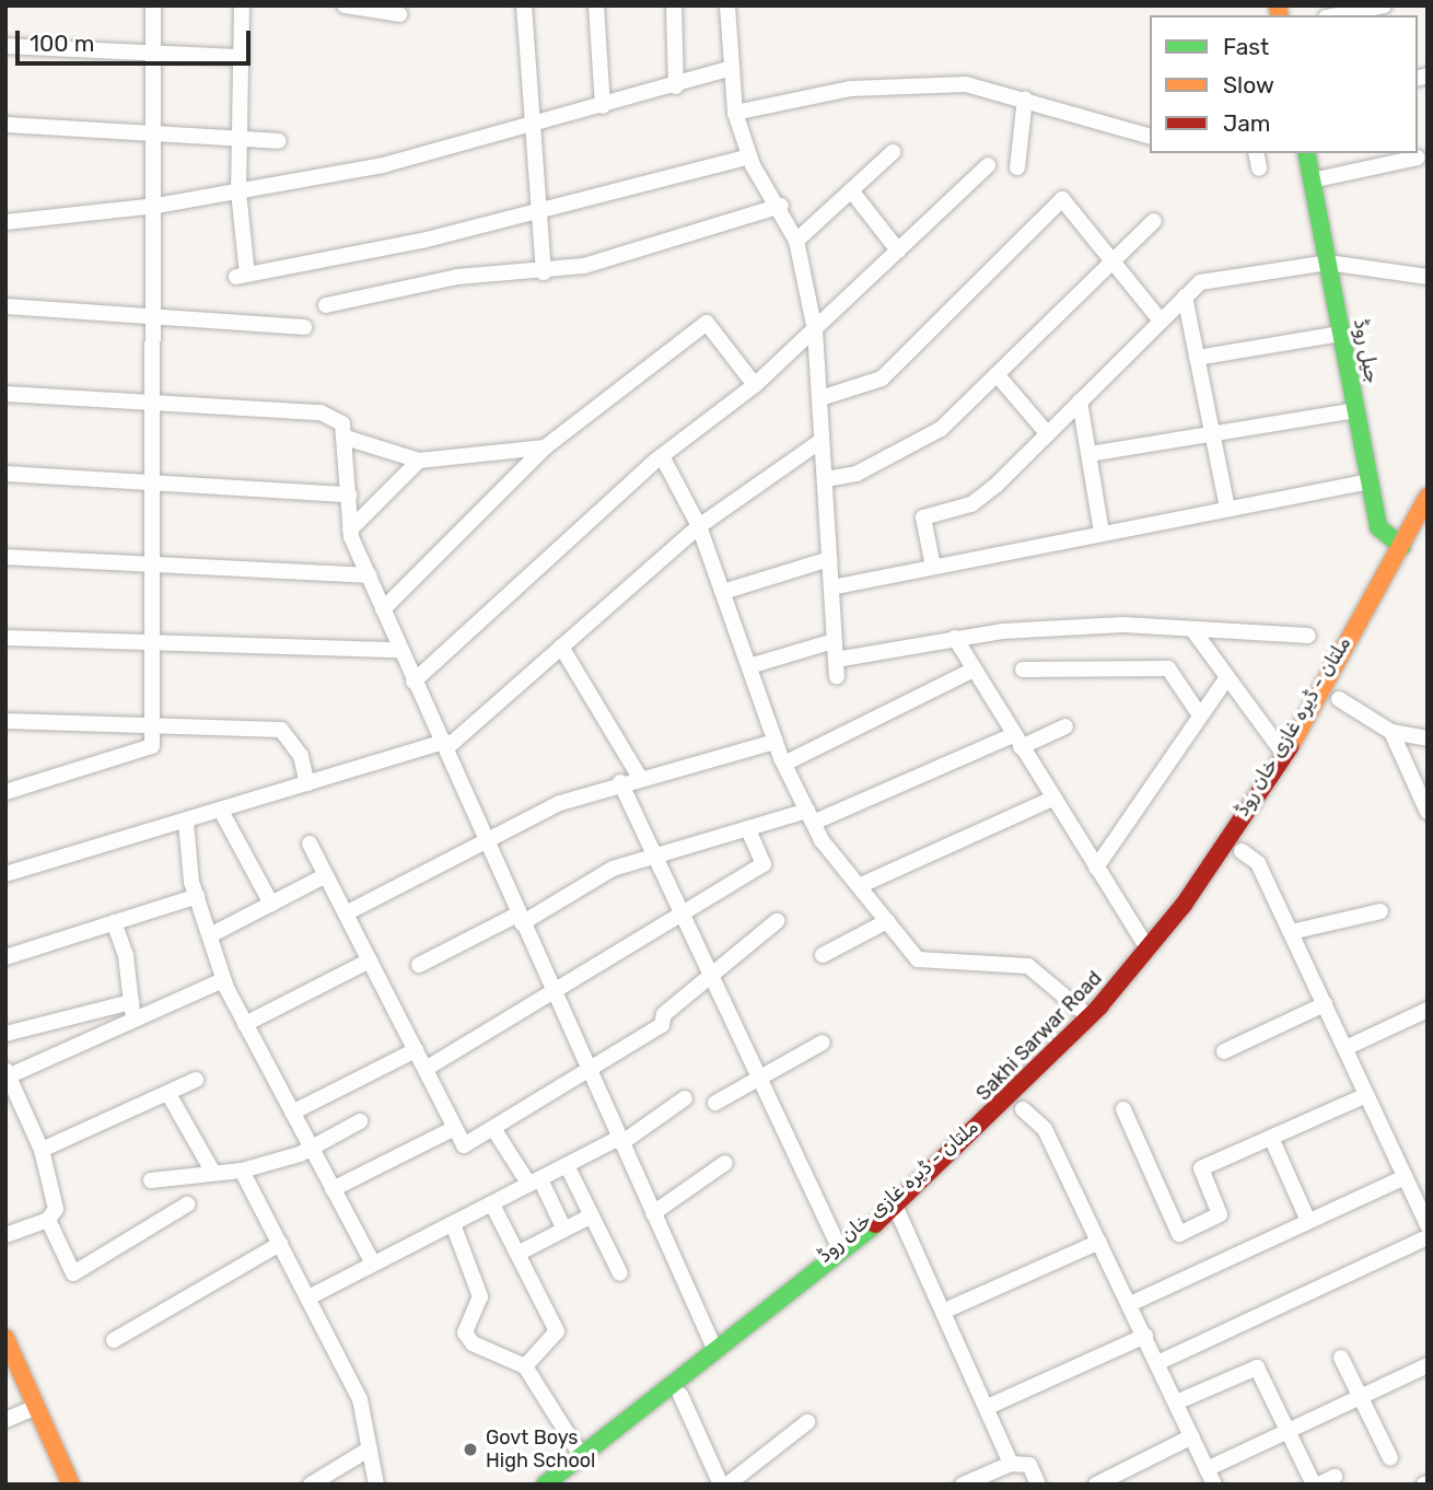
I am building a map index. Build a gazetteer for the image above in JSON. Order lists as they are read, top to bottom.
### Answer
{
  "streets": {
    "main road": ["جیل روڈ", "ملتان - ڈیرہ غازی خان روڈ", "Sakhi Sarwar Road"]
  },
  "crossings": [
    ["جیل روڈ", "Sakhi Sarwar Road"],
    ["ملتان - ڈیرہ غازی خان روڈ", "Sakhi Sarwar Road"]
  ],
  "places": ["Govt Boys High School"],
  "legend": ["Fast", "Slow", "Jam"],
  "scale_bar": "100 m"
}
